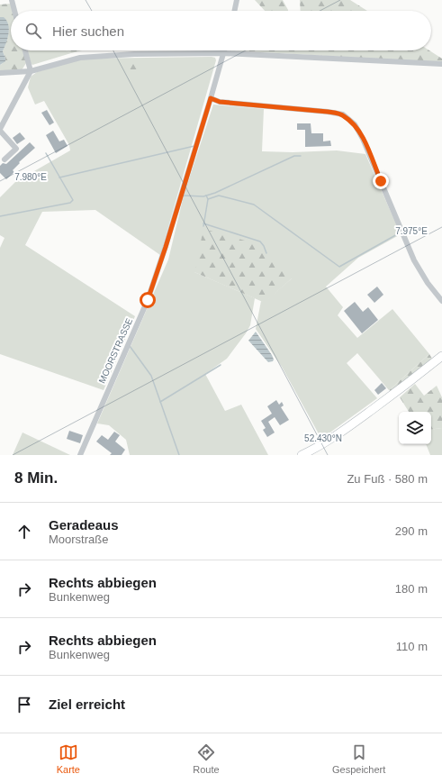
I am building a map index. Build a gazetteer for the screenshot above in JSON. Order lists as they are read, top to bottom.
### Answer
{
  "streets": {
    "street": ["MOORSTRASSE"]
  },
  "page": {
    "search": "Hier suchen",
    "heading": ["8 Min.", "Zu Fuß · 580 m"],
    "list": [
      ["Geradeaus", "Moorstraße", "290 m"],
      ["Rechts abbiegen", "Bunkenweg", "180 m"],
      ["Rechts abbiegen", "Bunkenweg", "110 m"],
      "Ziel erreicht"
    ],
    "nav": ["Karte", "Route", "Gespeichert"]
  },
  "coordinates": ["7.980°E", "7.975°E", "52.430°N"]
}
